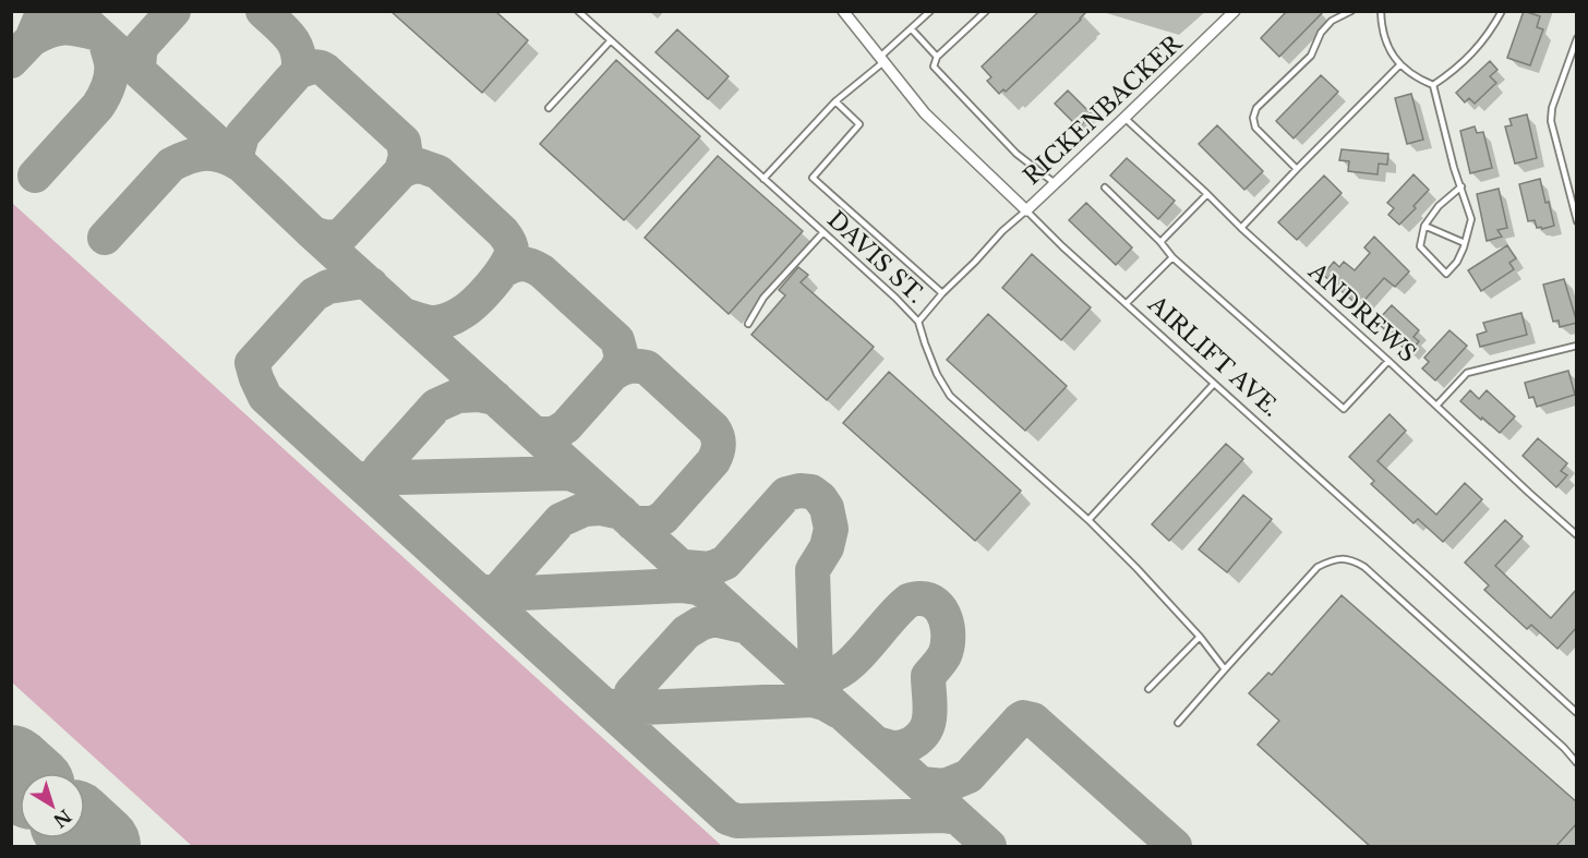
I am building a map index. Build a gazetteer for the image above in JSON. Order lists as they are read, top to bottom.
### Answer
{
  "streets": {
    "street": ["RICKENBACKER", "AIRLIFT AVE."],
    "lane": ["DAVIS ST.", "ANDREWS"]
  },
  "crossings": [
    ["RICKENBACKER", "ANDREWS"],
    ["RICKENBACKER", "AIRLIFT AVE."]
  ],
  "north": "bottom right"
}
